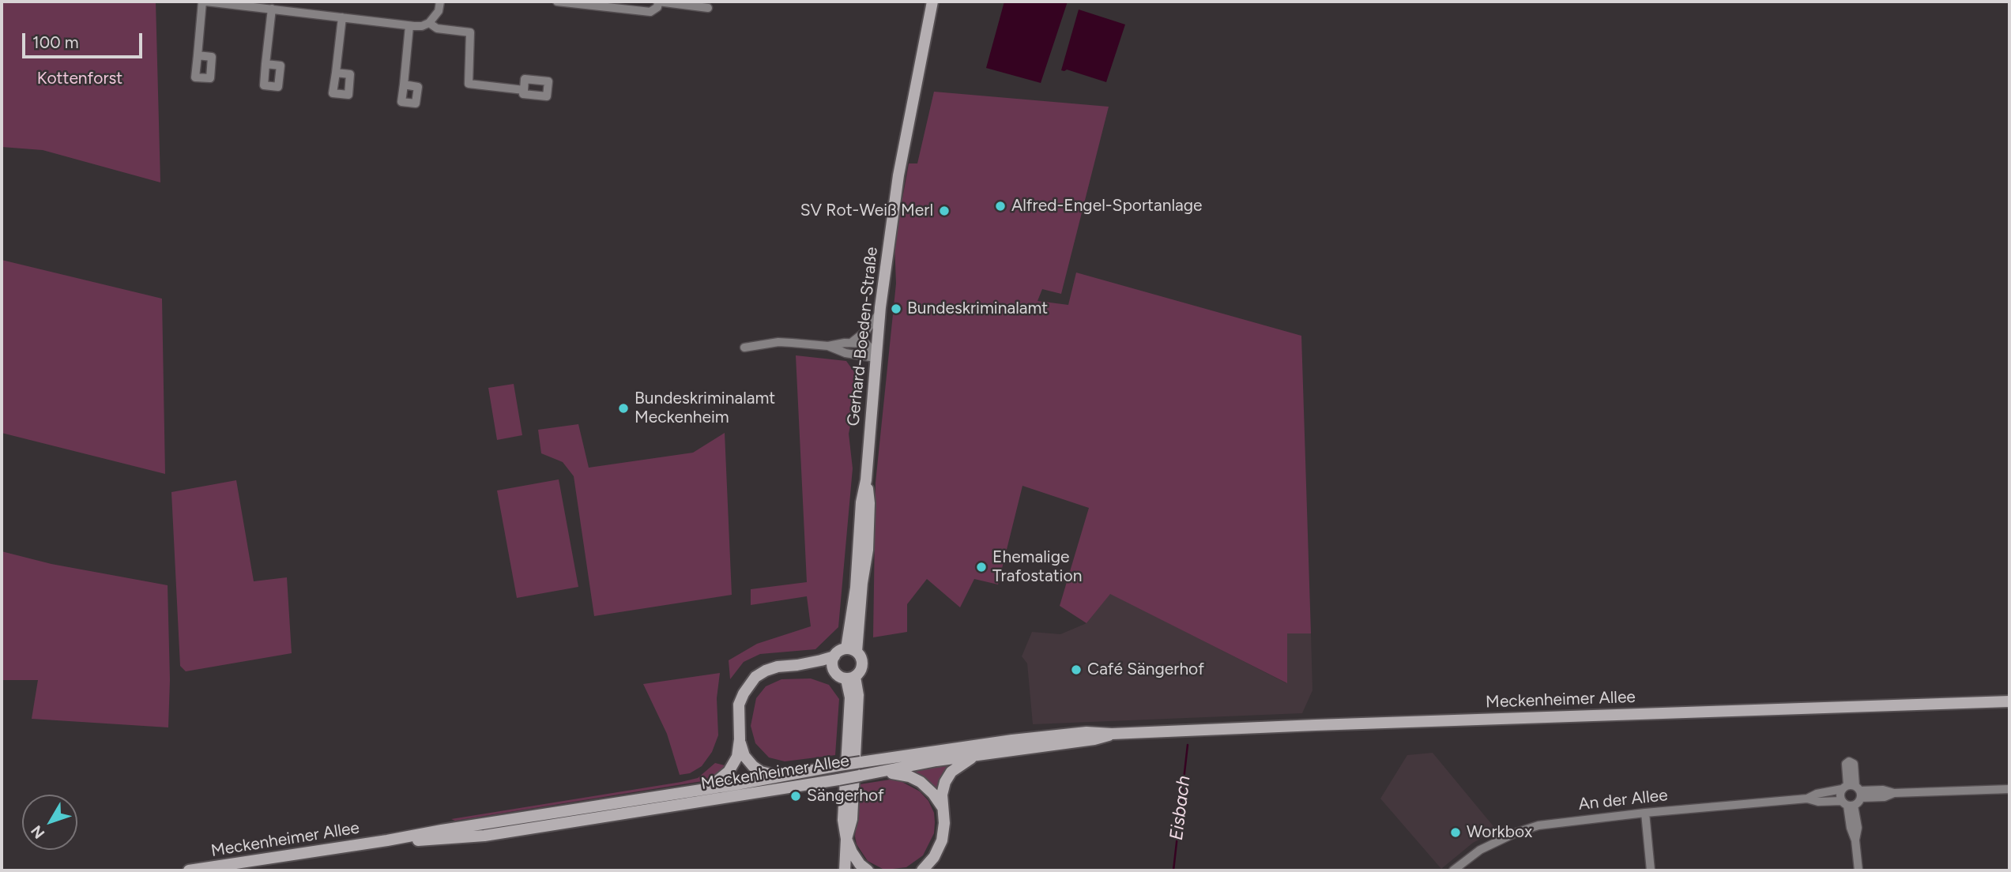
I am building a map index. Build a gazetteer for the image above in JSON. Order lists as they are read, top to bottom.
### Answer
{
  "streets": {
    "main road": ["Gerhard-Boeden-Straße", "Meckenheimer Allee"],
    "street": ["An der Allee"]
  },
  "water": ["Eisbach"],
  "parks": ["Kottenforst"],
  "places": [
    "Alfred-Engel-Sportanlage",
    "SV Rot-Weiß Merl",
    "Bundeskriminalamt",
    "Bundeskriminalamt Meckenheim",
    "Ehemalige Trafostation",
    "Café Sängerhof",
    "Sängerhof",
    "Workbox"
  ],
  "scale_bar": "100 m",
  "north": "bottom left"
}
